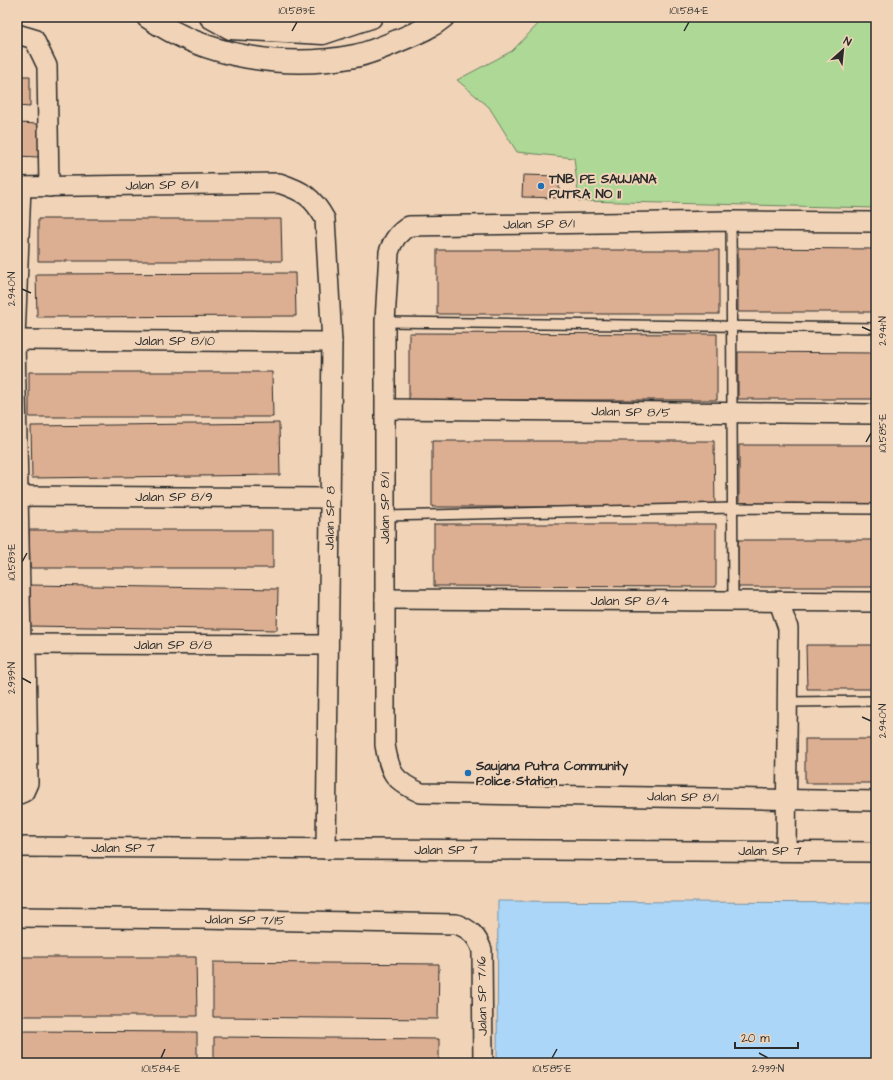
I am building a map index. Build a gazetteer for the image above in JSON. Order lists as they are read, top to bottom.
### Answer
{
  "streets": {
    "street": [
      "Jalan SP 8/11",
      "Jalan SP 8/1",
      "Jalan SP 8/10",
      "Jalan SP 8/5",
      "Jalan SP 8/9",
      "Jalan SP 8",
      "Jalan SP 8/4",
      "Jalan SP 8/8",
      "Jalan SP 7",
      "Jalan SP 7/15",
      "Jalan SP 7/16"
    ]
  },
  "crossings": [
    ["Jalan SP 8/11", "Jalan SP 8"],
    ["Jalan SP 8/1", "Jalan SP 8/5"],
    ["Jalan SP 8/1", "Jalan SP 8/4"],
    ["Jalan SP 8/10", "Jalan SP 8"],
    ["Jalan SP 8/9", "Jalan SP 8"],
    ["Jalan SP 8", "Jalan SP 8/8"],
    ["Jalan SP 8", "Jalan SP 7"],
    ["Jalan SP 7/15", "Jalan SP 7/16"]
  ],
  "places": ["TNB PE SAUJANA PUTRA NO 11", "Saujana Putra Community Police Station"],
  "scale_bar": "20 m",
  "north": "top right",
  "coordinates": [
    "101.583°E",
    "101.584°E",
    "2.940°N",
    "2.941°N",
    "101.585°E",
    "2.939°N"
  ]
}
